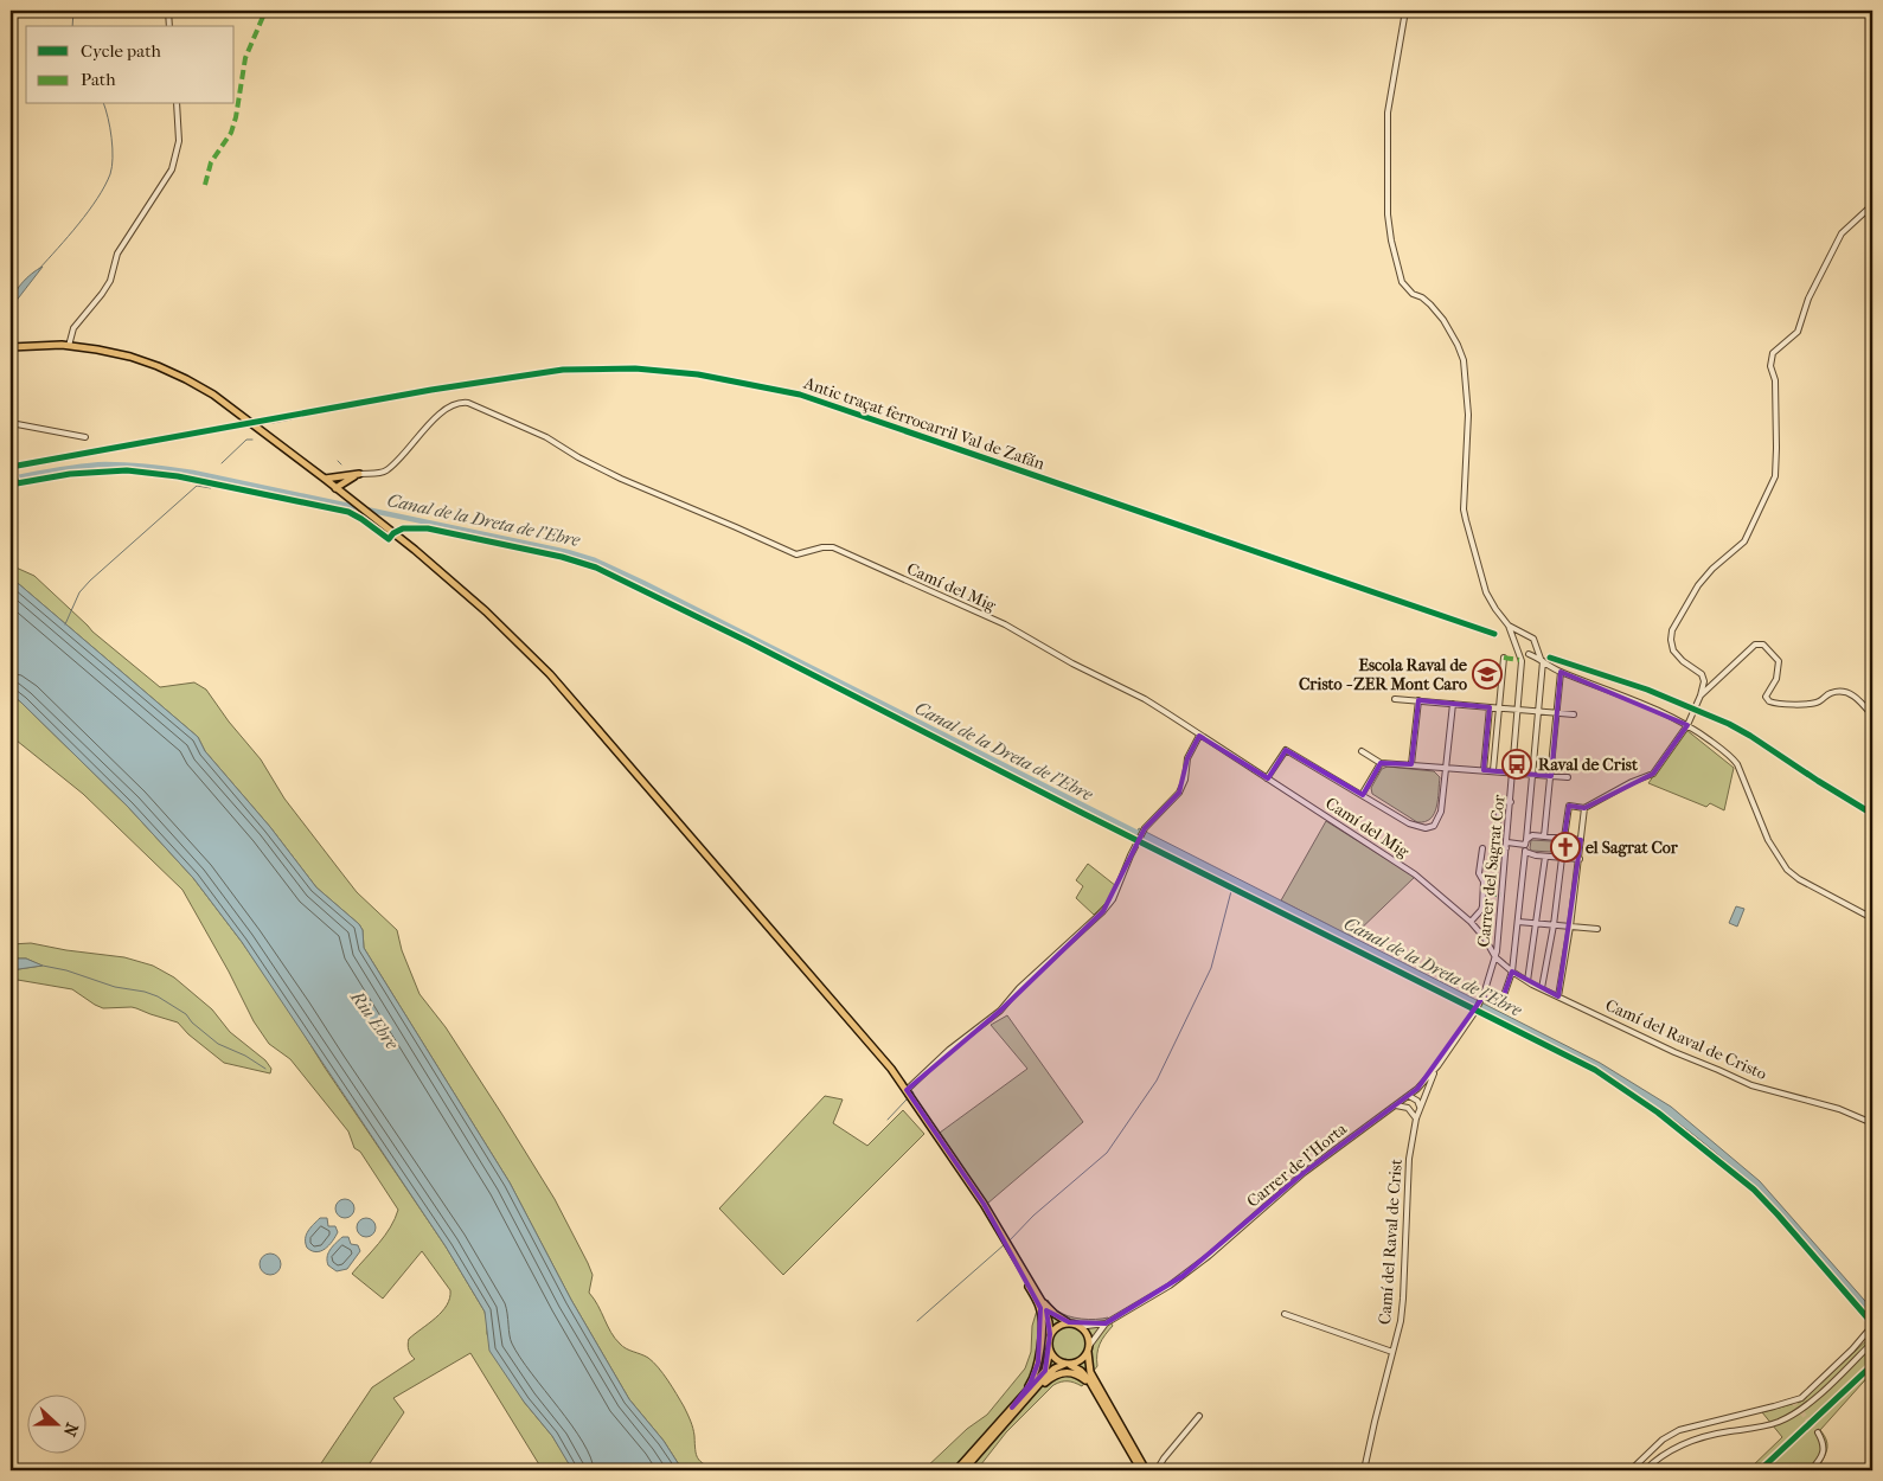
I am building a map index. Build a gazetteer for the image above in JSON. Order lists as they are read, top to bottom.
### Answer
{
  "streets": {
    "street": [
      "Camí del Mig",
      "Carrer del Sagrat Cor",
      "Camí del Raval de Cristo",
      "Carrer de l'Horta",
      "Camí del Raval de Crist"
    ],
    "cycle path": ["Antic traçat ferrocarril Val de Zafán"]
  },
  "crossings": [
    ["Camí del Mig", "Carrer del Sagrat Cor"],
    ["Camí del Mig", "Camí del Raval de Cristo"],
    ["Carrer del Sagrat Cor", "Carrer de l'Horta"],
    ["Carrer de l'Horta", "Camí del Raval de Crist"]
  ],
  "water": ["Canal de la Dreta de l'Ebre", "Riu Ebre"],
  "places": {
    "school or university": ["Escola Raval de Cristo - ZER Mont Caro"],
    "bus stop": ["Raval de Crist"],
    "church": ["el Sagrat Cor"]
  },
  "legend": ["Cycle path", "Path"],
  "north": "right"
}
